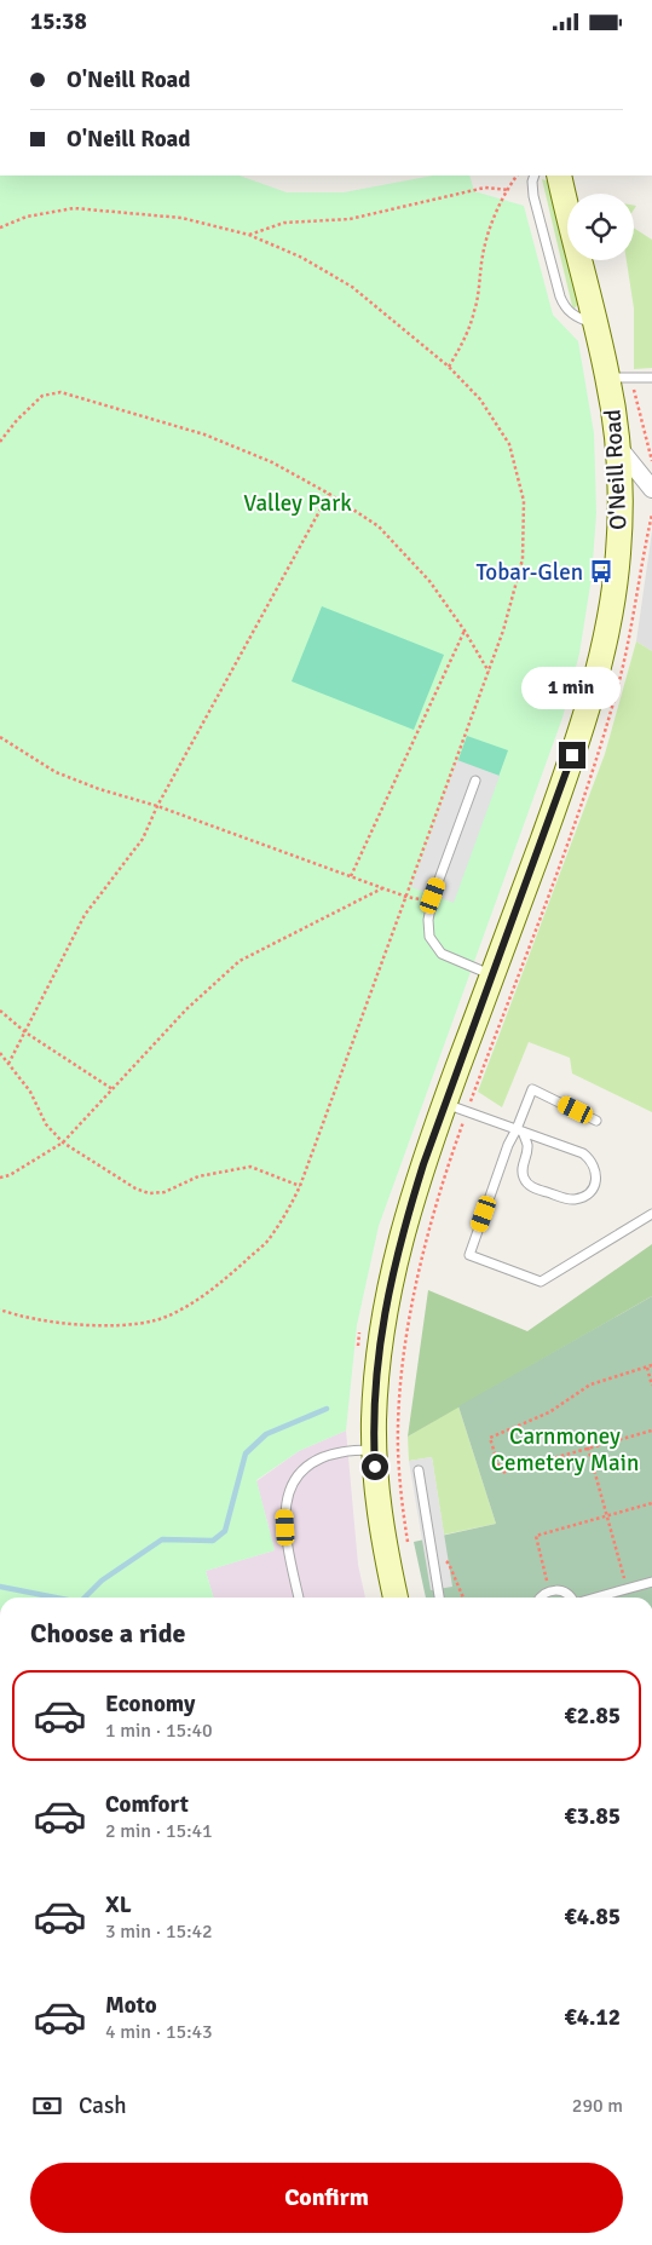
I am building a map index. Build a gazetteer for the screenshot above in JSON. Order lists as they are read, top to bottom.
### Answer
{
  "streets": {
    "main road": ["O'Neill Road"]
  },
  "parks": ["Valley Park", "Carnmoney Cemetery Main"],
  "places": {
    "bus stop": ["Tobar-Glen"]
  },
  "page": {
    "status": "15:38",
    "banner": ["O'Neill Road", "O'Neill Road"],
    "bubble": "1 min",
    "heading": "Choose a ride",
    "list": [
      {
        "name": "Economy",
        "note": "1 min · 15:40",
        "value": "€2.85"
      },
      {
        "name": "Comfort",
        "note": "2 min · 15:41",
        "value": "€3.85"
      },
      {
        "name": "XL",
        "note": "3 min · 15:42",
        "value": "€4.85"
      },
      {
        "name": "Moto",
        "note": "4 min · 15:43",
        "value": "€4.12"
      }
    ],
    "pay": ["Cash", "290 m"],
    "buttons": "Confirm"
  }
}
